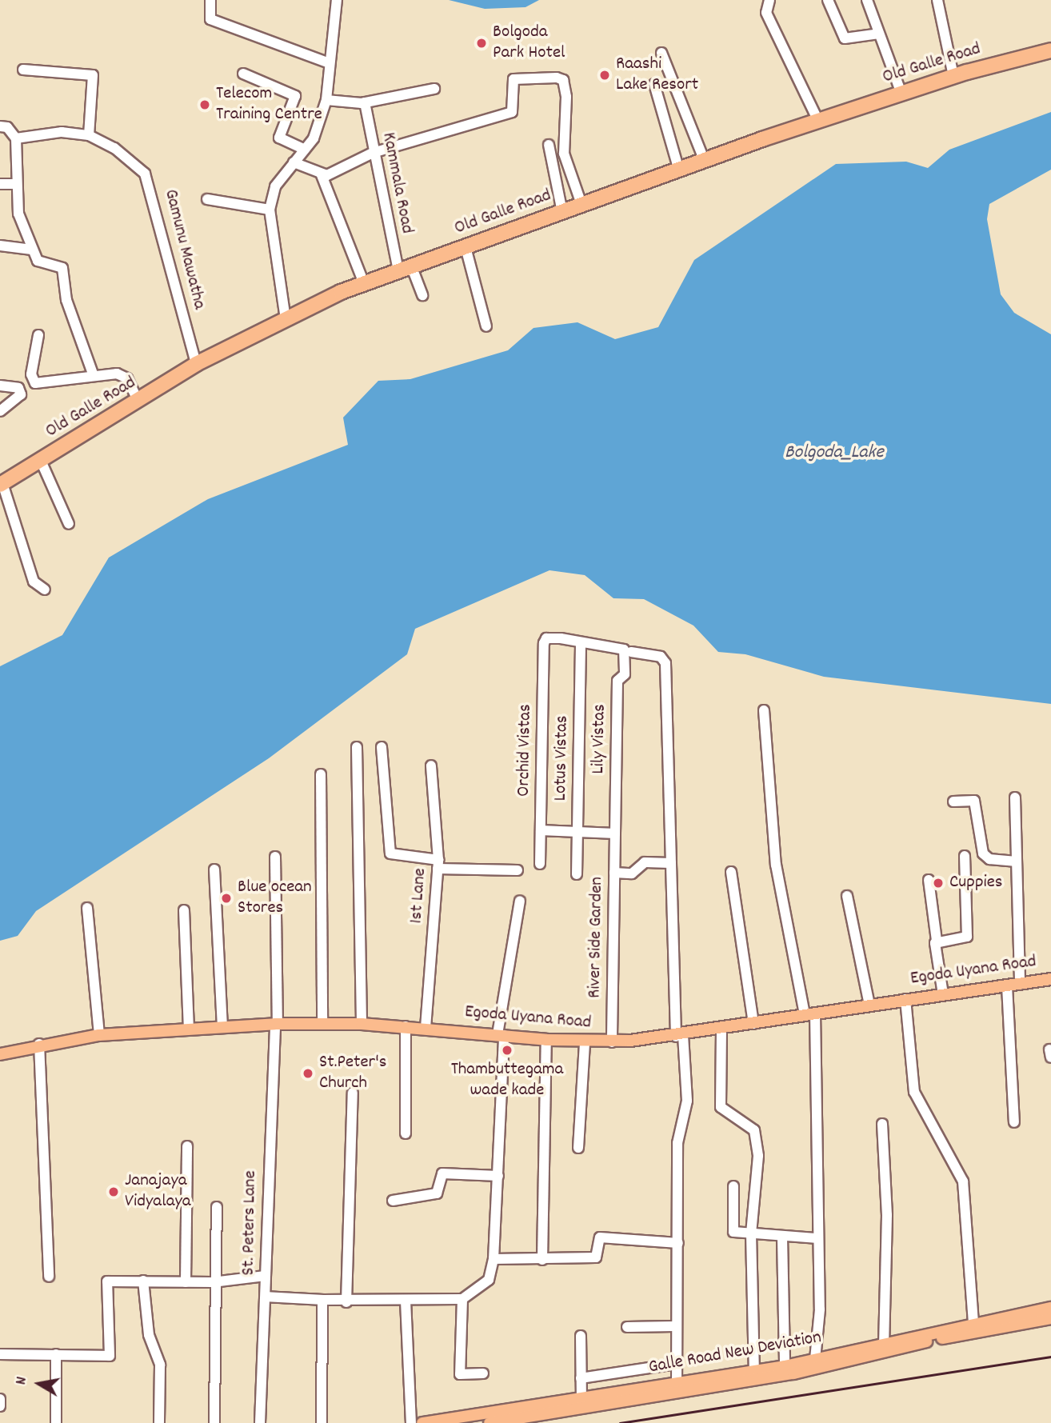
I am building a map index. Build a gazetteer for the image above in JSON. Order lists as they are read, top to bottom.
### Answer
{
  "streets": {
    "highway": ["Old Galle Road"],
    "main road": ["Egoda Uyana Road", "Galle Road New Deviation"],
    "street": [
      "Kammala Road",
      "Gamunu Mawatha",
      "Lily Vistas",
      "Orchid Vistas",
      "Lotus Vistas",
      "1st Lane",
      "River Side Garden",
      "St. Peters Lane"
    ]
  },
  "crossings": [
    ["Old Galle Road", "Kammala Road"],
    ["Old Galle Road", "Gamunu Mawatha"],
    ["Lily Vistas", "River Side Garden"],
    ["Orchid Vistas", "Lotus Vistas"],
    ["1st Lane", "Egoda Uyana Road"],
    ["River Side Garden", "Egoda Uyana Road"],
    ["Egoda Uyana Road", "St. Peters Lane"]
  ],
  "water": ["Bolgoda_Lake"],
  "places": [
    "Bolgoda Park Hotel",
    "Raashi Lake Resort",
    "Telecom Training Centre",
    "Cuppies",
    "Blue ocean Stores",
    "Thambuttegama wade kade",
    "St.Peter's Church",
    "Janajaya Vidyalaya"
  ],
  "north": "left"
}
